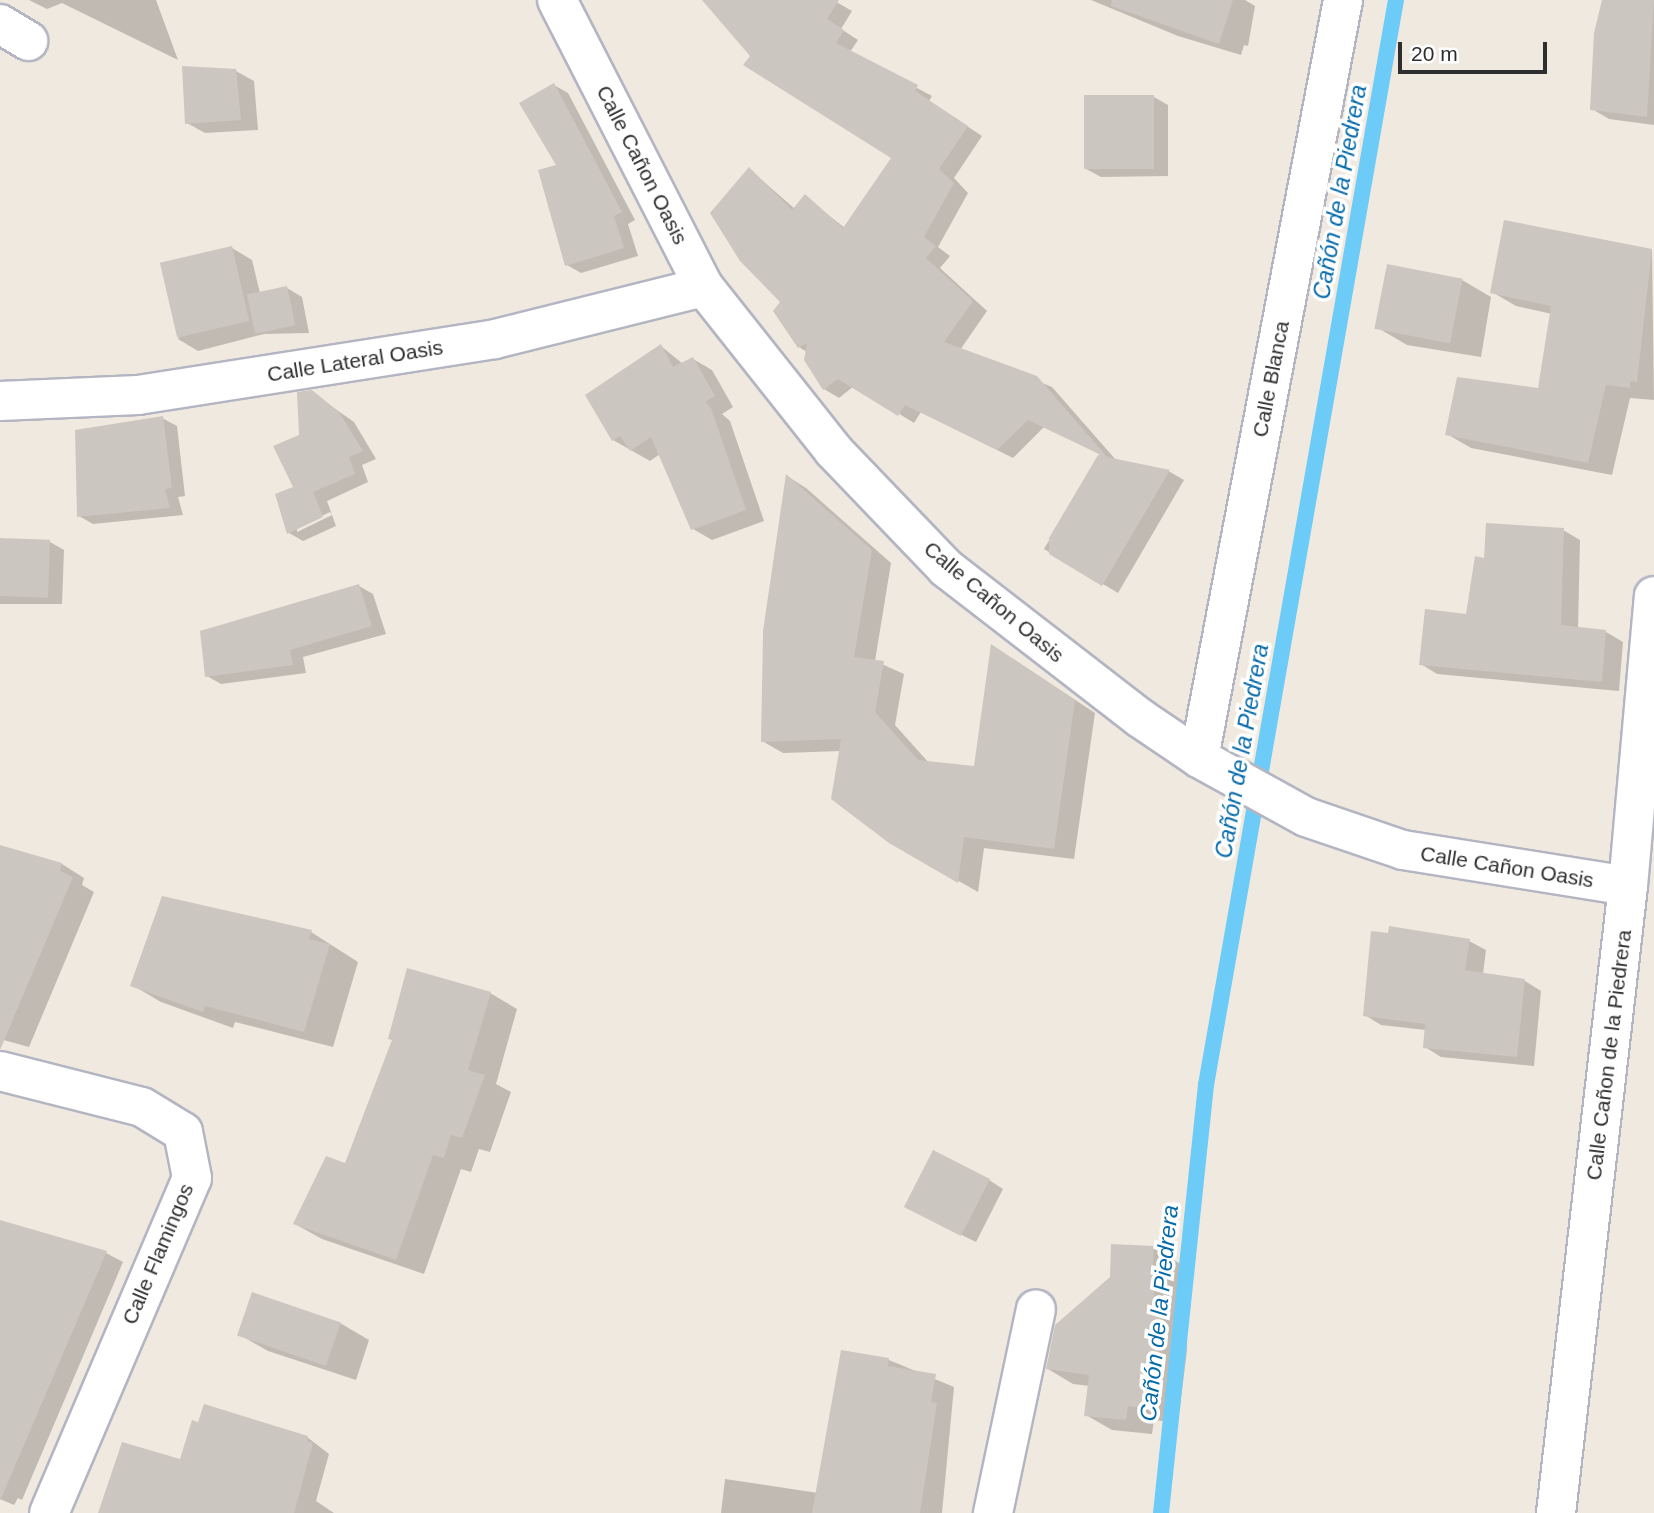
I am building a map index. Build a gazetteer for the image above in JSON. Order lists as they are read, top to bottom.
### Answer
{
  "streets": {
    "street": [
      "Calle Cañon Oasis",
      "Calle Lateral Oasis",
      "Calle Blanca",
      "Calle Cañon de la Piedrera",
      "Calle Flamingos"
    ]
  },
  "crossings": [
    ["Calle Cañon Oasis", "Calle Lateral Oasis"],
    ["Calle Cañon Oasis", "Calle Blanca"],
    ["Calle Cañon Oasis", "Calle Cañon de la Piedrera"]
  ],
  "water": ["Cañón de la Piedrera"],
  "scale_bar": "20 m"
}
